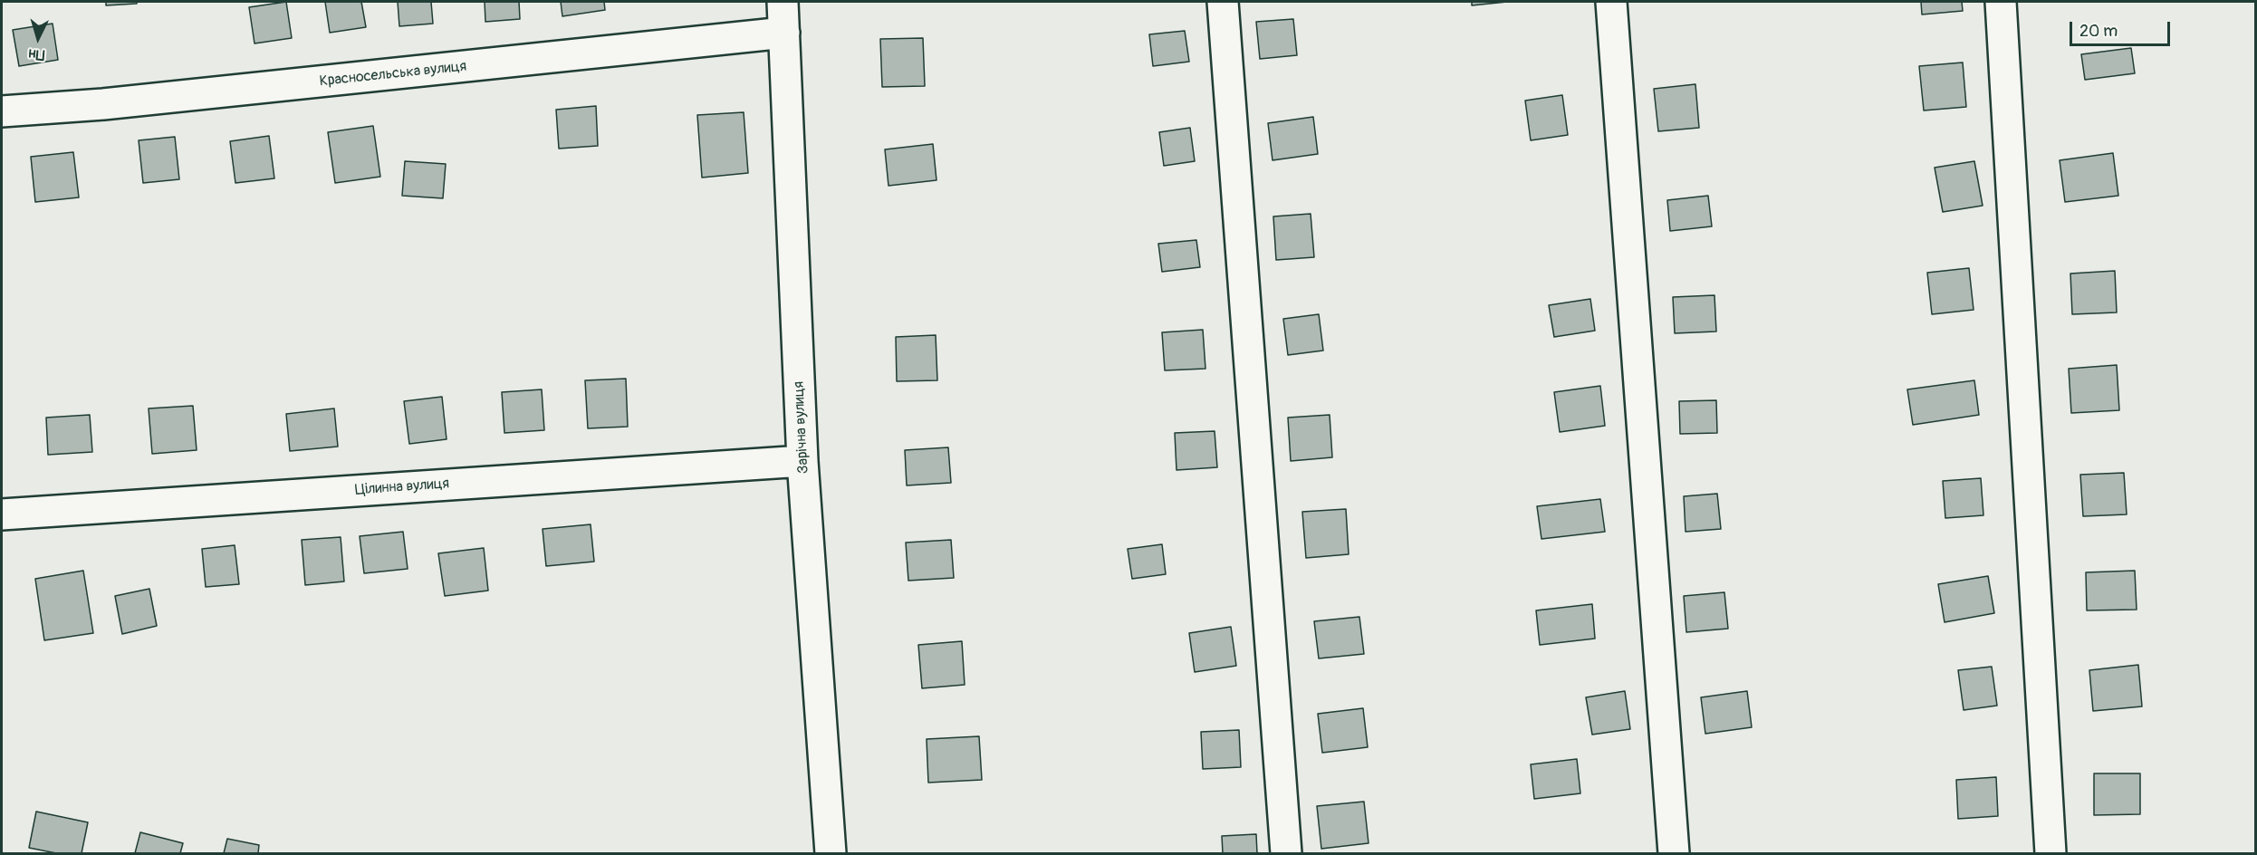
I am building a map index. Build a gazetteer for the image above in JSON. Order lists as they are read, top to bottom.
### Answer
{
  "streets": {
    "street": ["Красносельська вулиця", "Зарічна вулиця", "Цілинна вулиця"]
  },
  "crossings": [
    ["Красносельська вулиця", "Зарічна вулиця"],
    ["Зарічна вулиця", "Цілинна вулиця"]
  ],
  "scale_bar": "20 m",
  "north": "bottom"
}
